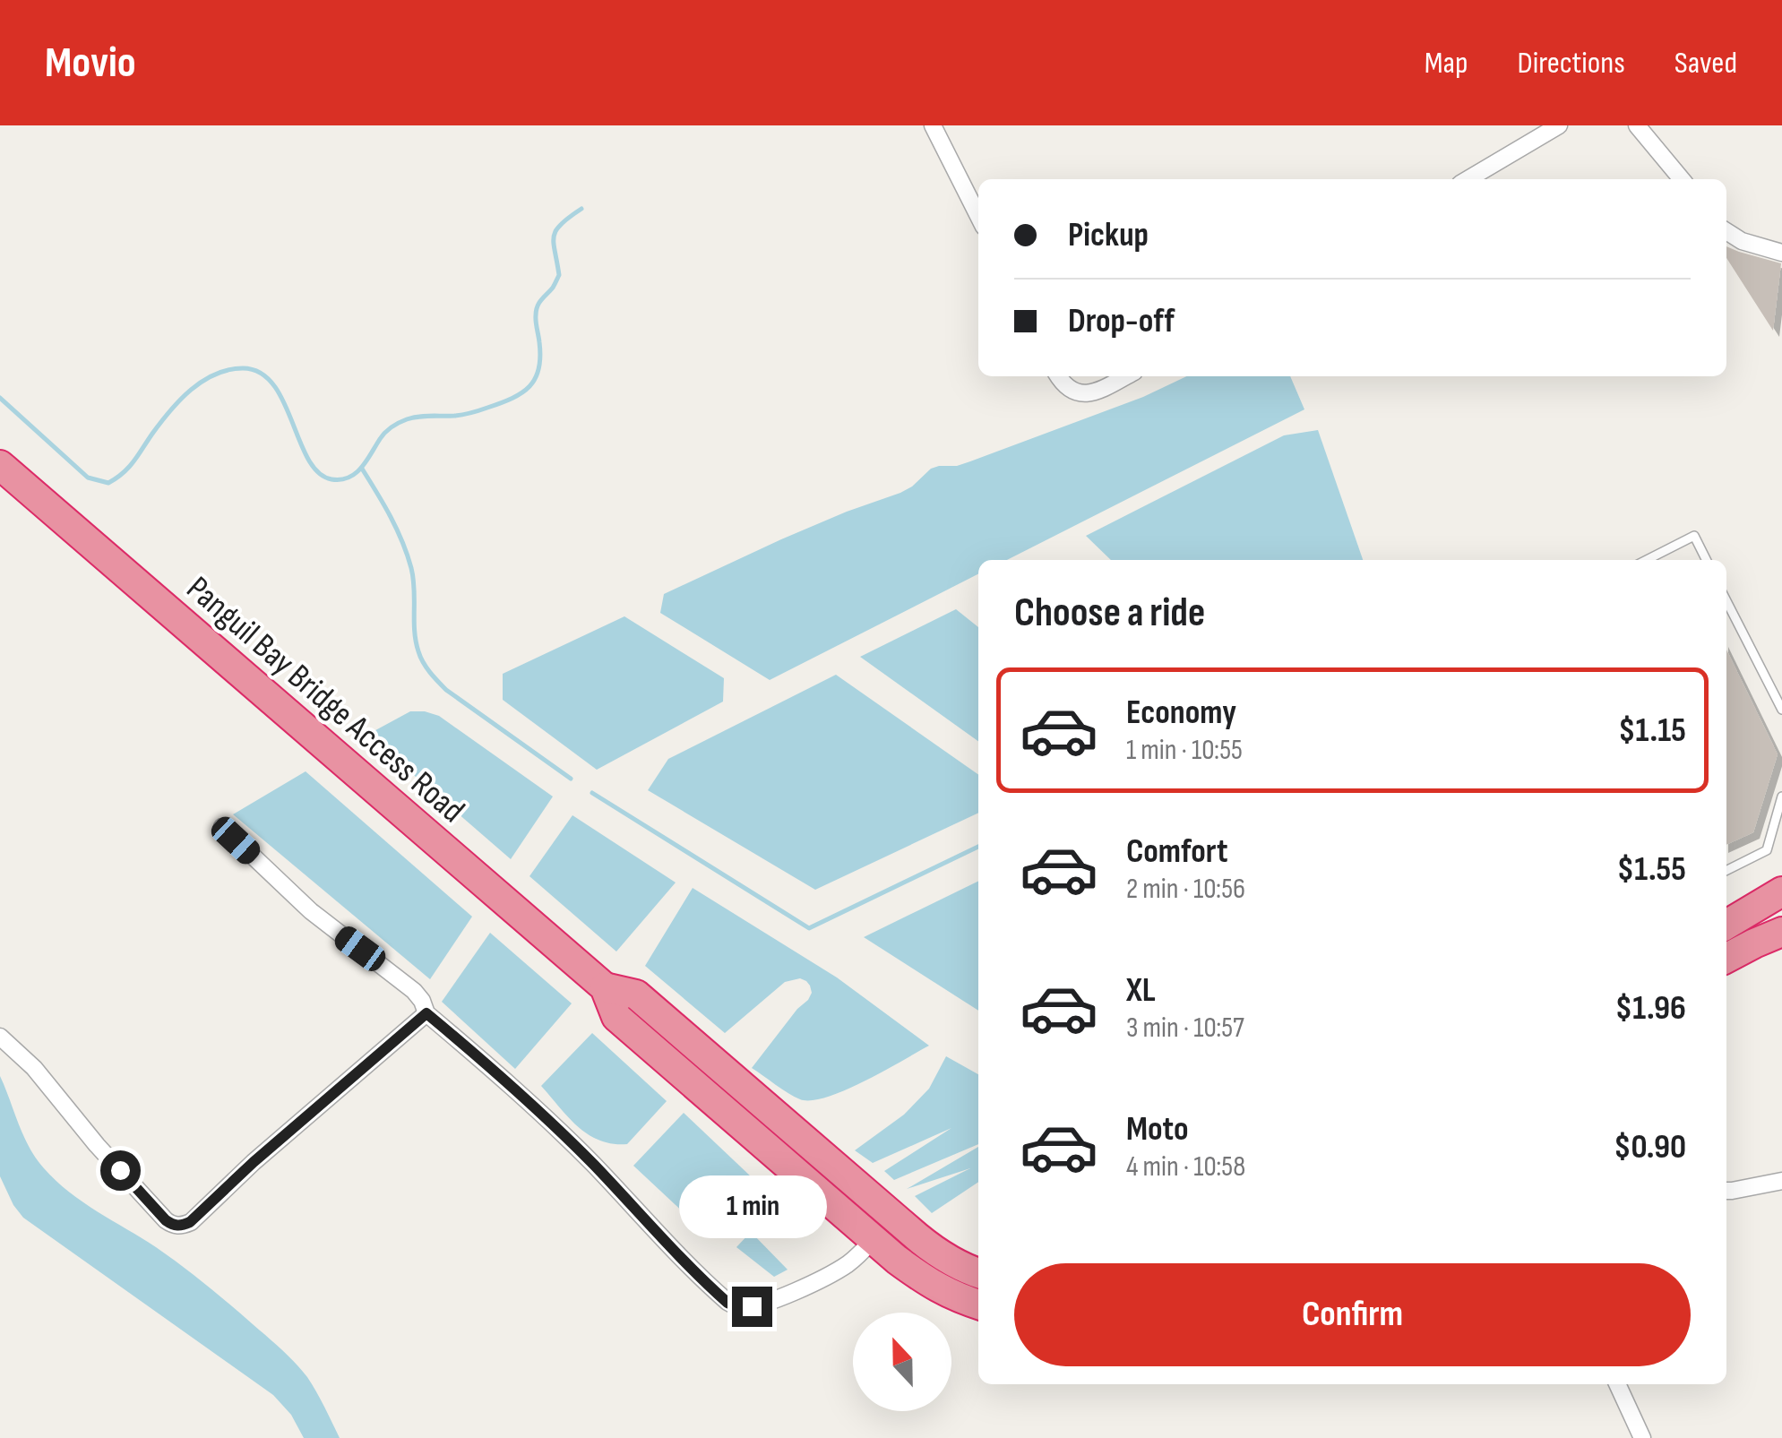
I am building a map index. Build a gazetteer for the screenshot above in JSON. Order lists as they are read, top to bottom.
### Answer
{
  "streets": {
    "highway": ["Panguil Bay Bridge Access Road"]
  },
  "north": "top",
  "page": {
    "header": "Movio",
    "nav": ["Map", "Directions", "Saved"],
    "banner": ["Pickup", "Drop-off"],
    "heading": "Choose a ride",
    "list": [
      {
        "name": "Economy",
        "note": "1 min · 10:55",
        "value": "$1.15"
      },
      {
        "name": "Comfort",
        "note": "2 min · 10:56",
        "value": "$1.55"
      },
      {
        "name": "XL",
        "note": "3 min · 10:57",
        "value": "$1.96"
      },
      {
        "name": "Moto",
        "note": "4 min · 10:58",
        "value": "$0.90"
      }
    ],
    "bubble": "1 min",
    "buttons": "Confirm"
  }
}
